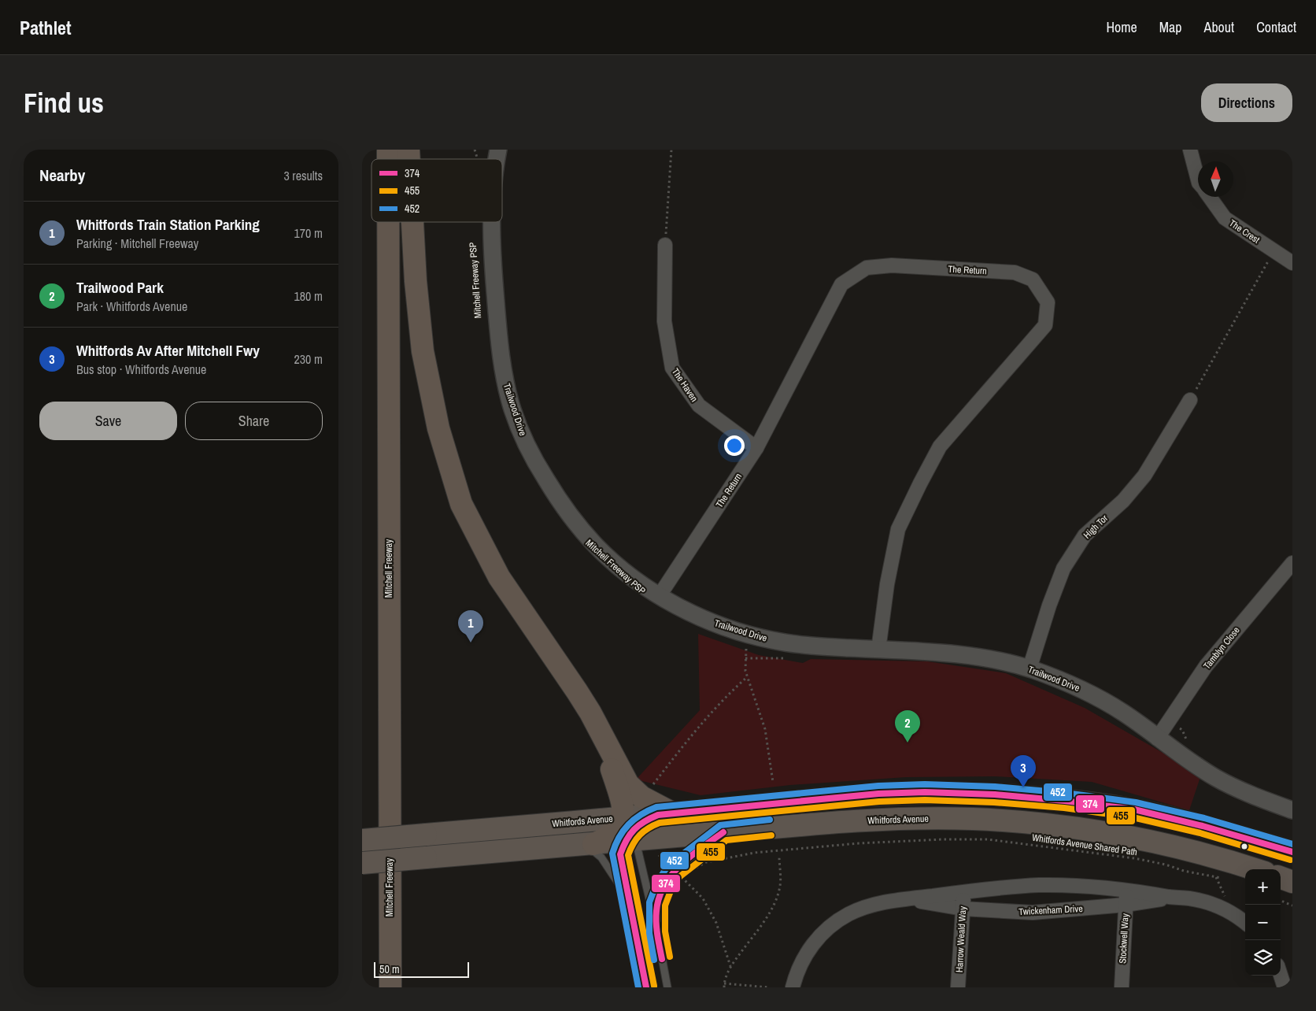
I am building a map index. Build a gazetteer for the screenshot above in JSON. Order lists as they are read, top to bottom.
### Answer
{
  "streets": {
    "highway": ["Mitchell Freeway"],
    "main road": ["Whitfords Avenue"],
    "street": [
      "The Crest",
      "The Return",
      "The Haven",
      "Trailwood Drive",
      "High Tor",
      "Tamblyn Close",
      "Twickenham Drive",
      "Stockwell Way",
      "Harrow Weald Way"
    ],
    "path": ["Whitfords Avenue Shared Path"]
  },
  "crossings": [
    ["The Return", "The Haven"],
    ["The Return", "Trailwood Drive"],
    ["Trailwood Drive", "High Tor"],
    ["Trailwood Drive", "Tamblyn Close"],
    ["Twickenham Drive", "Stockwell Way"],
    ["Twickenham Drive", "Harrow Weald Way"]
  ],
  "lines": ["transit line 452", "transit line 374", "transit line 455"],
  "legend": ["374", "455", "452"],
  "scale_bar": "50 m",
  "north": "top",
  "page": {
    "header": "Pathlet",
    "nav": [
      "Home",
      "Map",
      "About",
      "Contact"
    ],
    "buttons": [
      "Directions",
      ["Save", "Share"]
    ],
    "title": "Find us",
    "heading": ["Nearby", "3 results"],
    "list": [
      {
        "mark": "1",
        "name": "Whitfords Train Station Parking",
        "note": "Parking · Mitchell Freeway",
        "value": "170 m"
      },
      {
        "mark": "2",
        "name": "Trailwood Park",
        "note": "Park · Whitfords Avenue",
        "value": "180 m"
      },
      {
        "mark": "3",
        "name": "Whitfords Av After Mitchell Fwy",
        "note": "Bus stop · Whitfords Avenue",
        "value": "230 m"
      }
    ],
    "pins": ["1", "2", "3"],
    "map_buttons": ["+", "−"],
    "scale": "50 m"
  }
}
